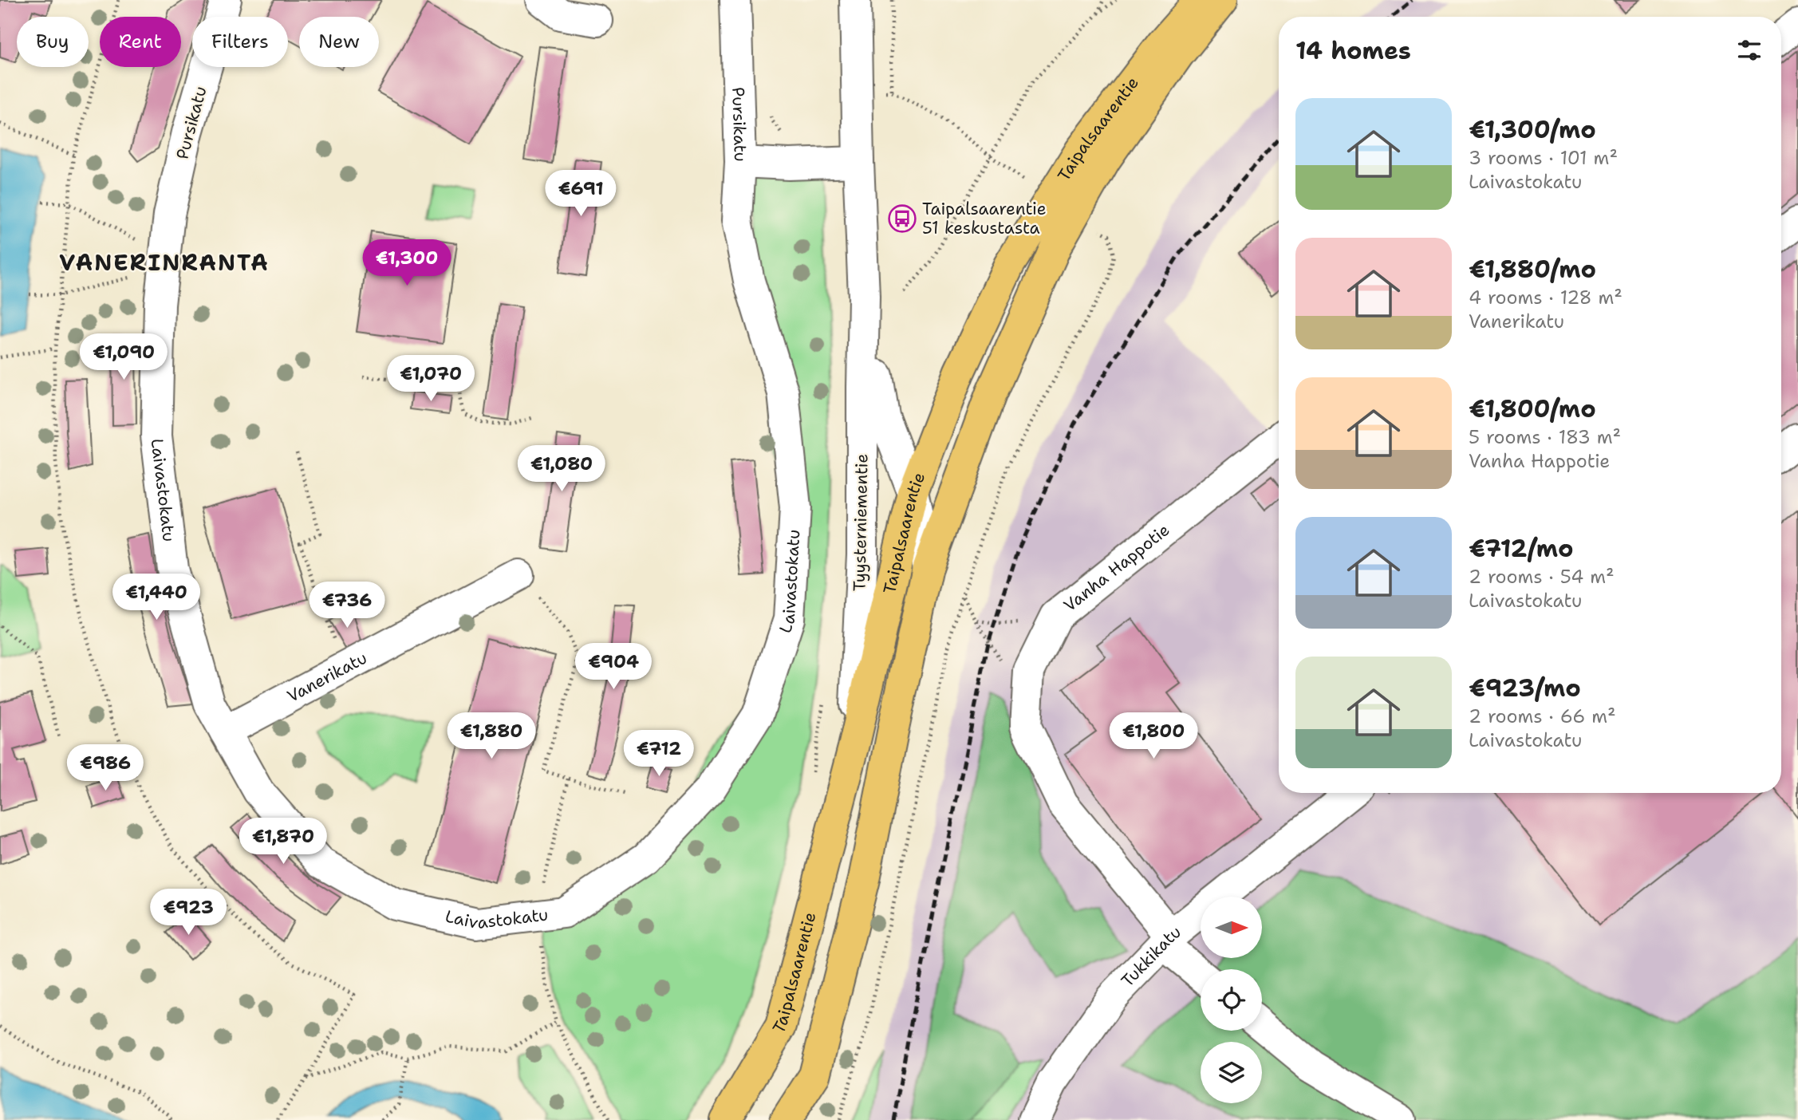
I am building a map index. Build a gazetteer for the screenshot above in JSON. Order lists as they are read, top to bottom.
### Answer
{
  "streets": {
    "main road": ["Taipalsaarentie"],
    "street": [
      "Pursikatu",
      "Laivastokatu",
      "Tyysterniementie",
      "Vanha Happotie",
      "Vanerikatu",
      "Tukkikatu"
    ]
  },
  "crossings": [
    ["Pursikatu", "Laivastokatu"],
    ["Pursikatu", "Tyysterniementie"],
    ["Taipalsaarentie", "Tyysterniementie"],
    ["Laivastokatu", "Vanerikatu"],
    ["Vanha Happotie", "Tukkikatu"]
  ],
  "districts": ["VANERINRANTA"],
  "places": {
    "bus stop": ["Taipalsaarentie 51 keskustasta"]
  },
  "north": "right",
  "page": {
    "chip": [
      "Buy",
      "Rent",
      "Filters",
      "New"
    ],
    "heading": "14 homes",
    "list": [
      {
        "name": "€1,300/mo",
        "note": "3 rooms · 101 m² · Laivastokatu"
      },
      {
        "name": "€1,880/mo",
        "note": "4 rooms · 128 m² · Vanerikatu"
      },
      {
        "name": "€1,800/mo",
        "note": "5 rooms · 183 m² · Vanha Happotie"
      },
      {
        "name": "€712/mo",
        "note": "2 rooms · 54 m² · Laivastokatu"
      },
      {
        "name": "€923/mo",
        "note": "2 rooms · 66 m² · Laivastokatu"
      }
    ],
    "price": [
      "€691",
      "€1,300",
      "€1,090",
      "€1,070",
      "€1,080",
      "€1,440",
      "€736",
      "€904",
      "€1,880",
      "€1,800",
      "€712",
      "€986",
      "€1,870",
      "€923"
    ]
  }
}
